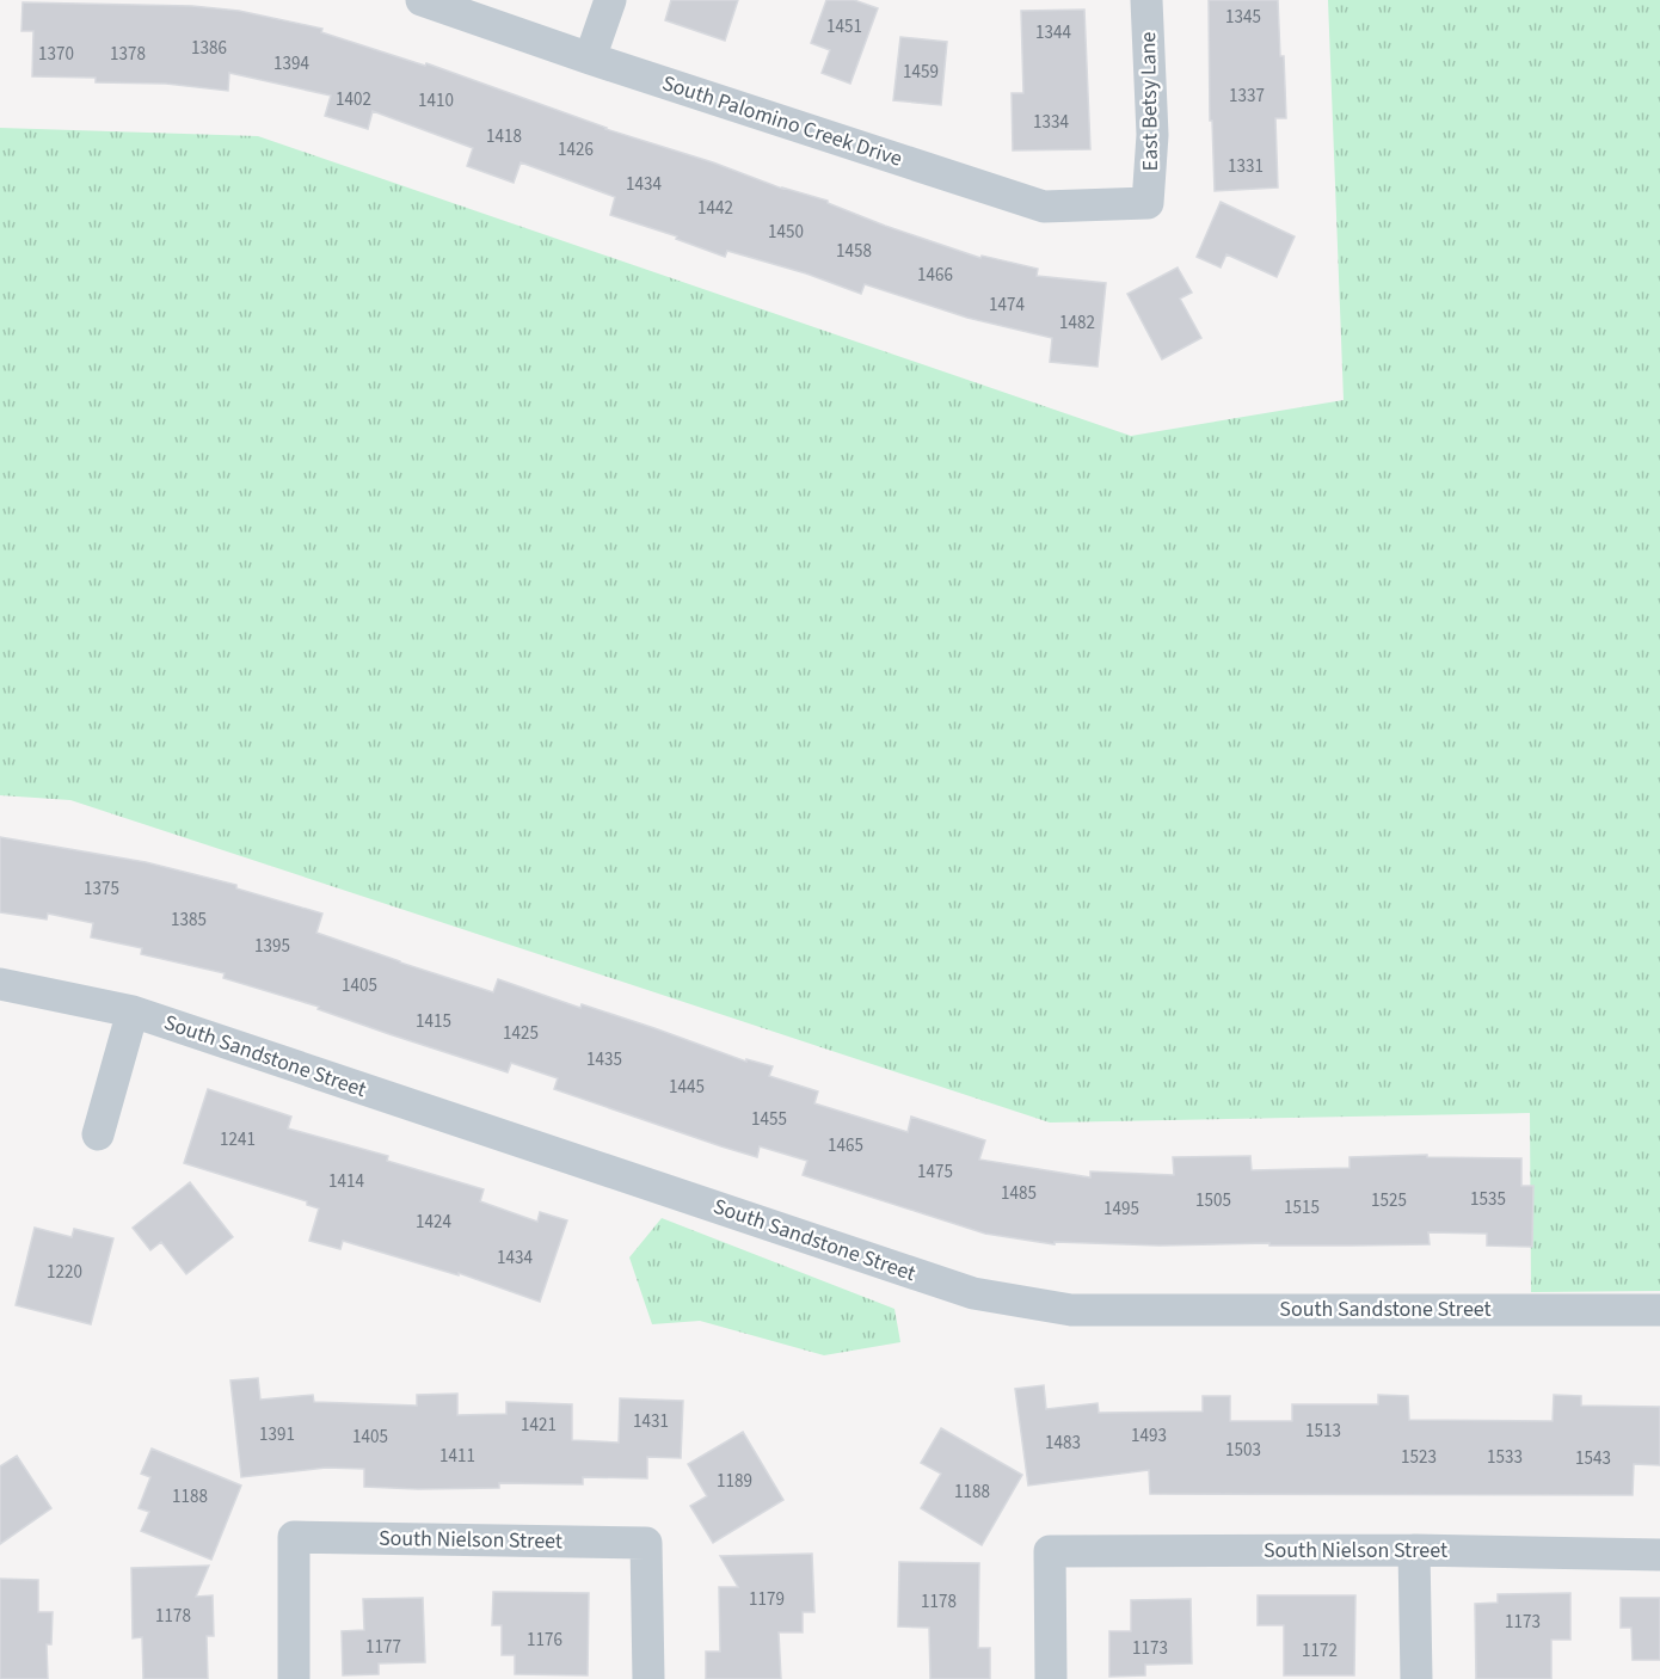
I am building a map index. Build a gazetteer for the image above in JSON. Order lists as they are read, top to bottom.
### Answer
{
  "streets": {
    "street": [
      "East Betsy Lane",
      "South Palomino Creek Drive",
      "South Sandstone Street",
      "South Nielson Street"
    ]
  },
  "crossings": [
    ["East Betsy Lane", "South Palomino Creek Drive"]
  ],
  "house_numbers": [
    "1345",
    "1451",
    "1344",
    "1386",
    "1370",
    "1378",
    "1394",
    "1459",
    "1337",
    "1402",
    "1410",
    "1334",
    "1418",
    "1426",
    "1331",
    "1434",
    "1442",
    "1450",
    "1458",
    "1466",
    "1474",
    "1482",
    "1375",
    "1385",
    "1395",
    "1405",
    "1415",
    "1425",
    "1435",
    "1445",
    "1455",
    "1241",
    "1465",
    "1475",
    "1414",
    "1485",
    "1535",
    "1505",
    "1525",
    "1515",
    "1495",
    "1424",
    "1434",
    "1220",
    "1431",
    "1421",
    "1513",
    "1391",
    "1493",
    "1405",
    "1483",
    "1503",
    "1411",
    "1523",
    "1533",
    "1543",
    "1189",
    "1188",
    "1188",
    "1179",
    "1178",
    "1178",
    "1173",
    "1176",
    "1177",
    "1173",
    "1172"
  ]
}
